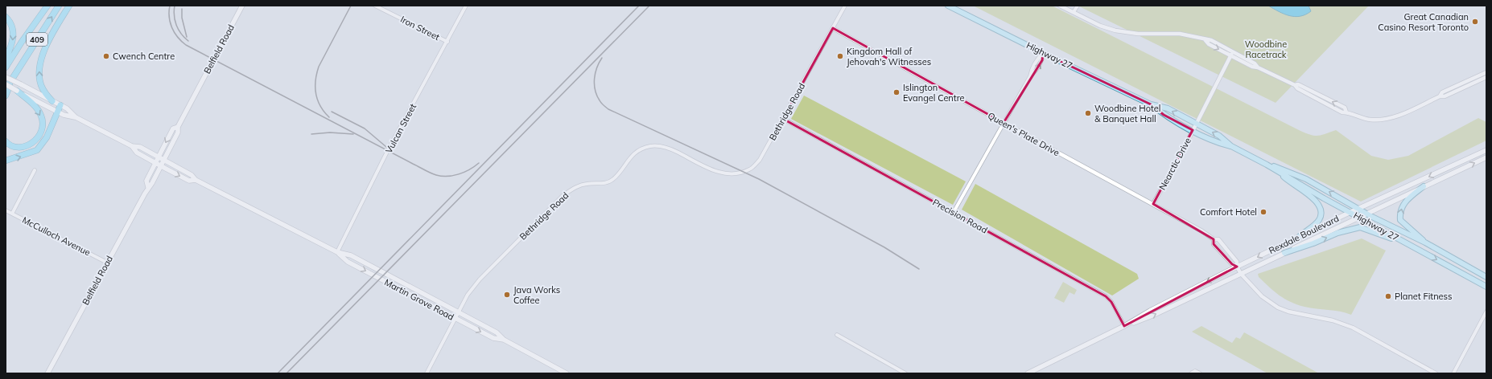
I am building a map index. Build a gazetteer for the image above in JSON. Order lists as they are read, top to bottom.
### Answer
{
  "streets": {
    "highway": ["409"],
    "main road": [
      "Belfield Road",
      "Highway 27",
      "Rexdale Boulevard",
      "Martin Grove Road"
    ],
    "street": [
      "Iron Street",
      "Bethridge Road",
      "Vulcan Street",
      "Queen's Plate Drive",
      "Nearctic Drive",
      "Precision Road",
      "McCulloch Avenue"
    ]
  },
  "crossings": [
    ["Iron Street", "Vulcan Street"],
    ["Belfield Road", "McCulloch Avenue"],
    ["Belfield Road", "Martin Grove Road"],
    ["Highway 27", "Nearctic Drive"],
    ["Highway 27", "Rexdale Boulevard"],
    ["Bethridge Road", "Queen's Plate Drive"],
    ["Bethridge Road", "Precision Road"],
    ["Bethridge Road", "Martin Grove Road"],
    ["Vulcan Street", "Martin Grove Road"],
    ["Queen's Plate Drive", "Nearctic Drive"],
    ["Queen's Plate Drive", "Rexdale Boulevard"],
    ["Precision Road", "Rexdale Boulevard"]
  ],
  "parks": ["Woodbine Racetrack"],
  "places": [
    "Great Canadian Casino Resort Toronto",
    "Cwench Centre",
    "Kingdom Hall of Jehovah's Witnesses",
    "Islington Evangel Centre",
    "Woodbine Hotel & Banquet Hall",
    "Comfort Hotel",
    "Java Works Coffee",
    "Planet Fitness"
  ]
}
